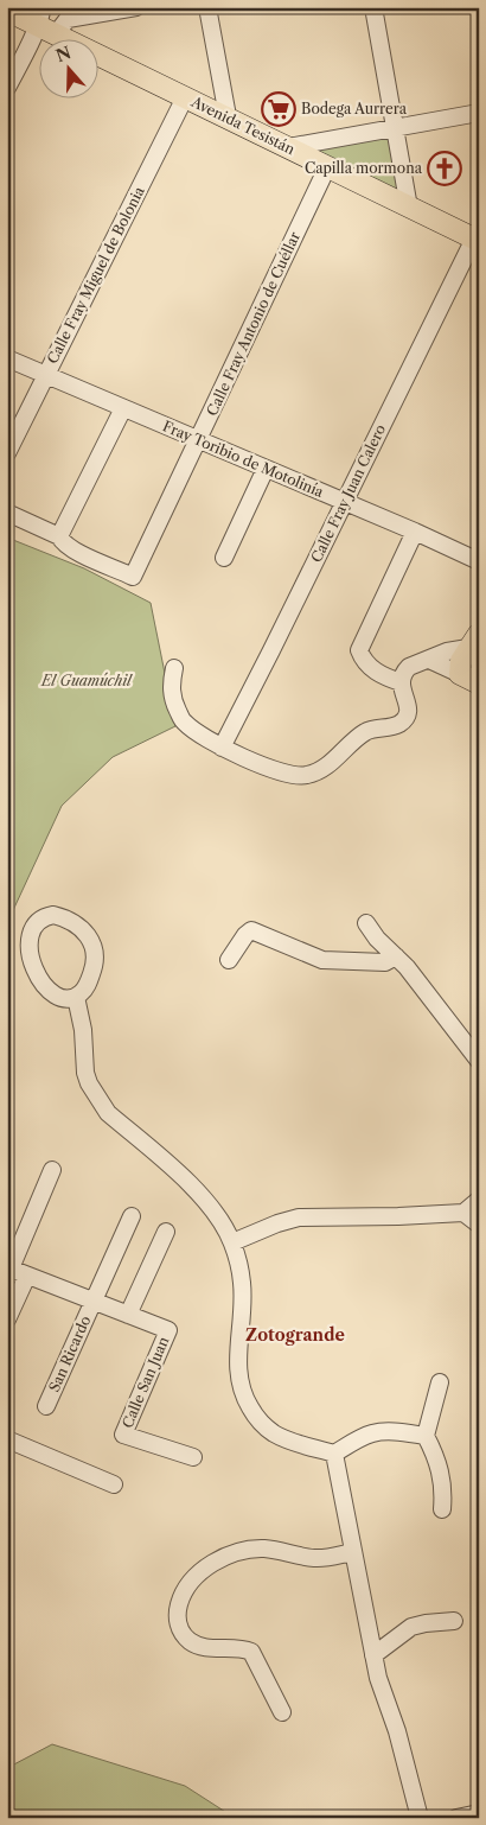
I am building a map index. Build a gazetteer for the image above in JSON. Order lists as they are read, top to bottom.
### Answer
{
  "streets": {
    "main road": ["Avenida Tesistán"],
    "street": [
      "Calle Fray Miguel de Bolonia",
      "Calle Fray Antonio de Cuéllar",
      "Fray Toribio de Motolinía",
      "Calle Fray Juan Calero",
      "San Ricardo",
      "Calle San Juan"
    ]
  },
  "crossings": [
    ["Avenida Tesistán", "Calle Fray Miguel de Bolonia"],
    ["Avenida Tesistán", "Calle Fray Antonio de Cuéllar"],
    ["Avenida Tesistán", "Calle Fray Juan Calero"],
    ["Calle Fray Miguel de Bolonia", "Fray Toribio de Motolinía"],
    ["Calle Fray Antonio de Cuéllar", "Fray Toribio de Motolinía"],
    ["Fray Toribio de Motolinía", "Calle Fray Juan Calero"]
  ],
  "districts": ["Zotogrande"],
  "parks": ["El Guamúchil"],
  "places": {
    "supermarket": ["Bodega Aurrera"],
    "church": ["Capilla mormona"]
  },
  "north": "top"
}
